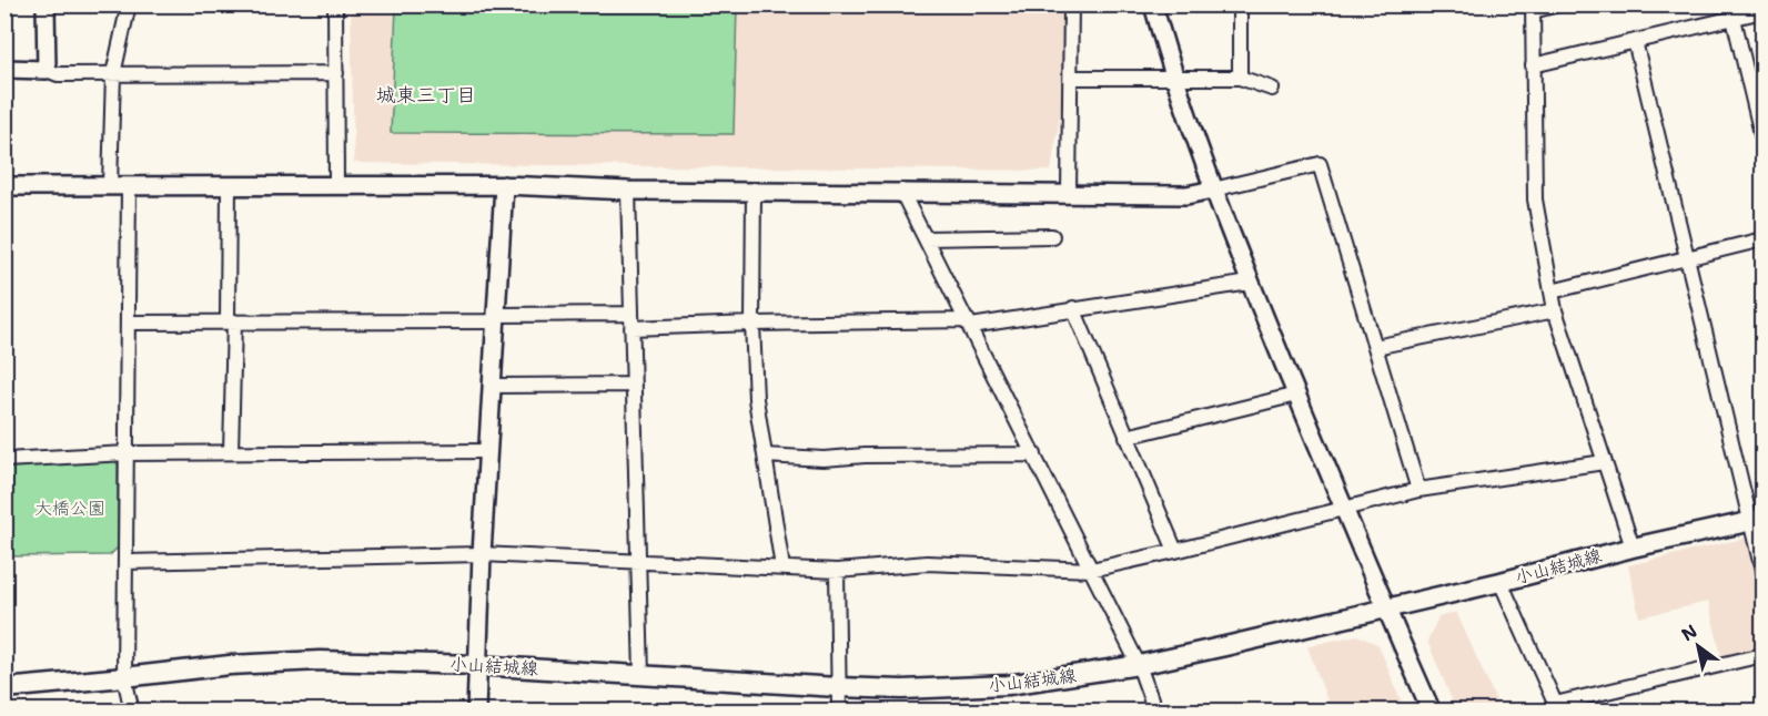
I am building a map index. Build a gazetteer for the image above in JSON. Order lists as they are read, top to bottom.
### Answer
{
  "streets": {
    "main road": ["小山結城線"]
  },
  "districts": ["城東三丁目"],
  "parks": ["大橋公園"],
  "north": "top left"
}
